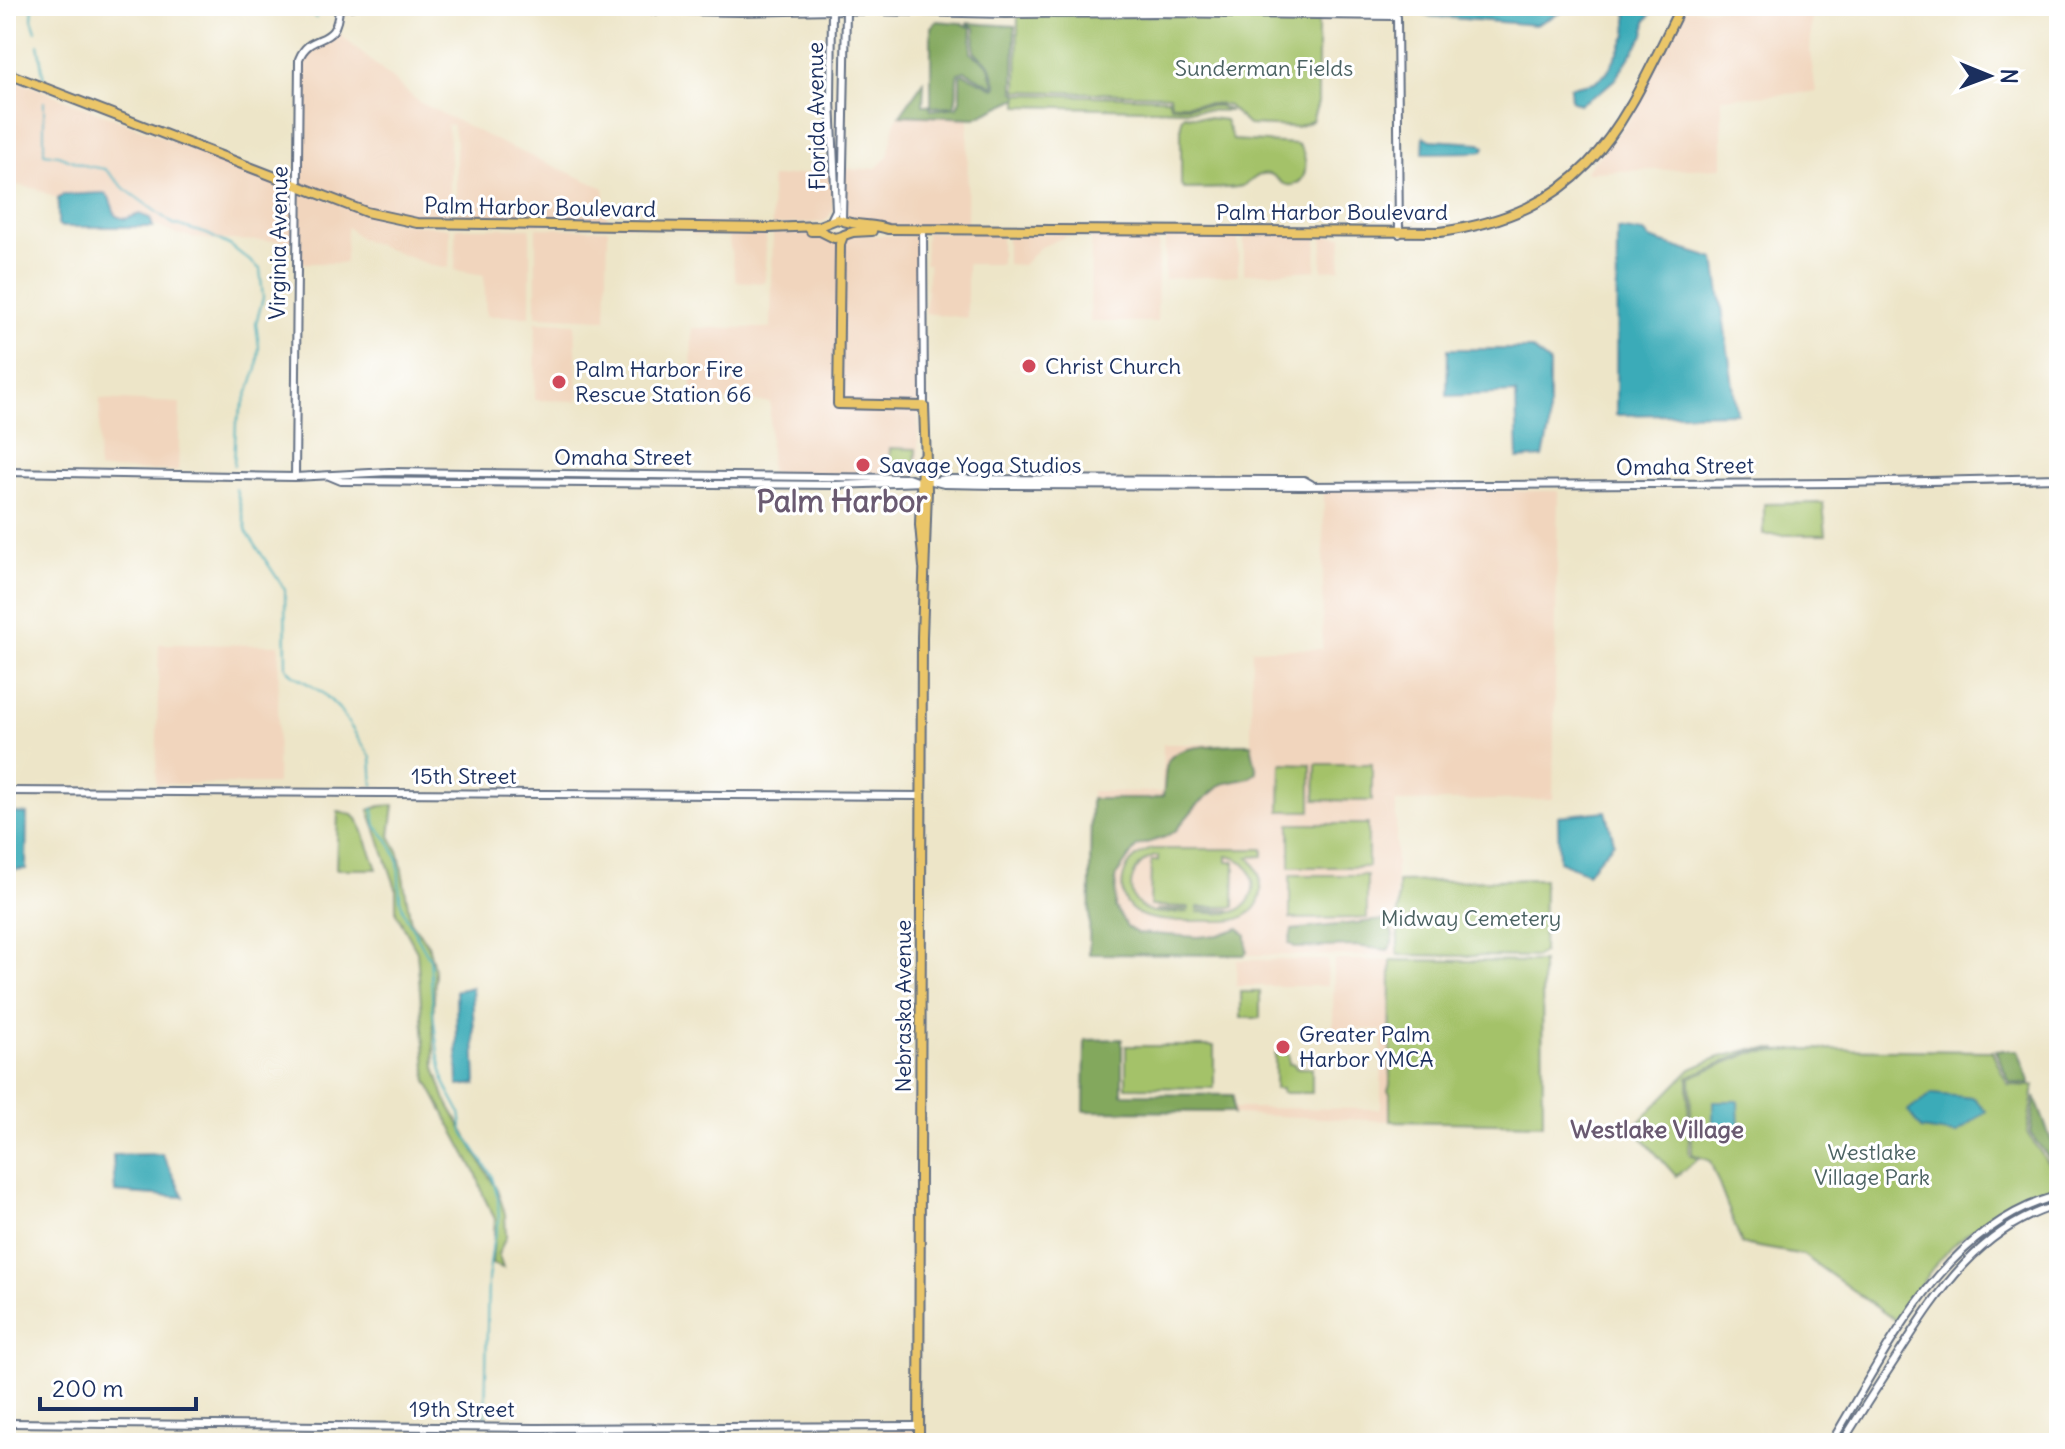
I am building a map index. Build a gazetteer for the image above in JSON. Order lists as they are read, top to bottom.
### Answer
{
  "streets": {
    "main road": ["Palm Harbor Boulevard", "Nebraska Avenue"],
    "street": [
      "Florida Avenue",
      "Virginia Avenue",
      "Omaha Street",
      "15th Street",
      "19th Street"
    ]
  },
  "crossings": [
    ["Florida Avenue", "Palm Harbor Boulevard"],
    ["Palm Harbor Boulevard", "Virginia Avenue"],
    ["Palm Harbor Boulevard", "Nebraska Avenue"],
    ["Virginia Avenue", "Omaha Street"],
    ["Omaha Street", "Nebraska Avenue"],
    ["15th Street", "Nebraska Avenue"],
    ["Nebraska Avenue", "19th Street"]
  ],
  "districts": ["Palm Harbor", "Westlake Village"],
  "parks": ["Sunderman Fields", "Midway Cemetery", "Westlake Village Park"],
  "places": [
    "Christ Church",
    "Palm Harbor Fire Rescue Station 66",
    "Savage Yoga Studios",
    "Greater Palm Harbor YMCA"
  ],
  "scale_bar": "200 m",
  "north": "right"
}
